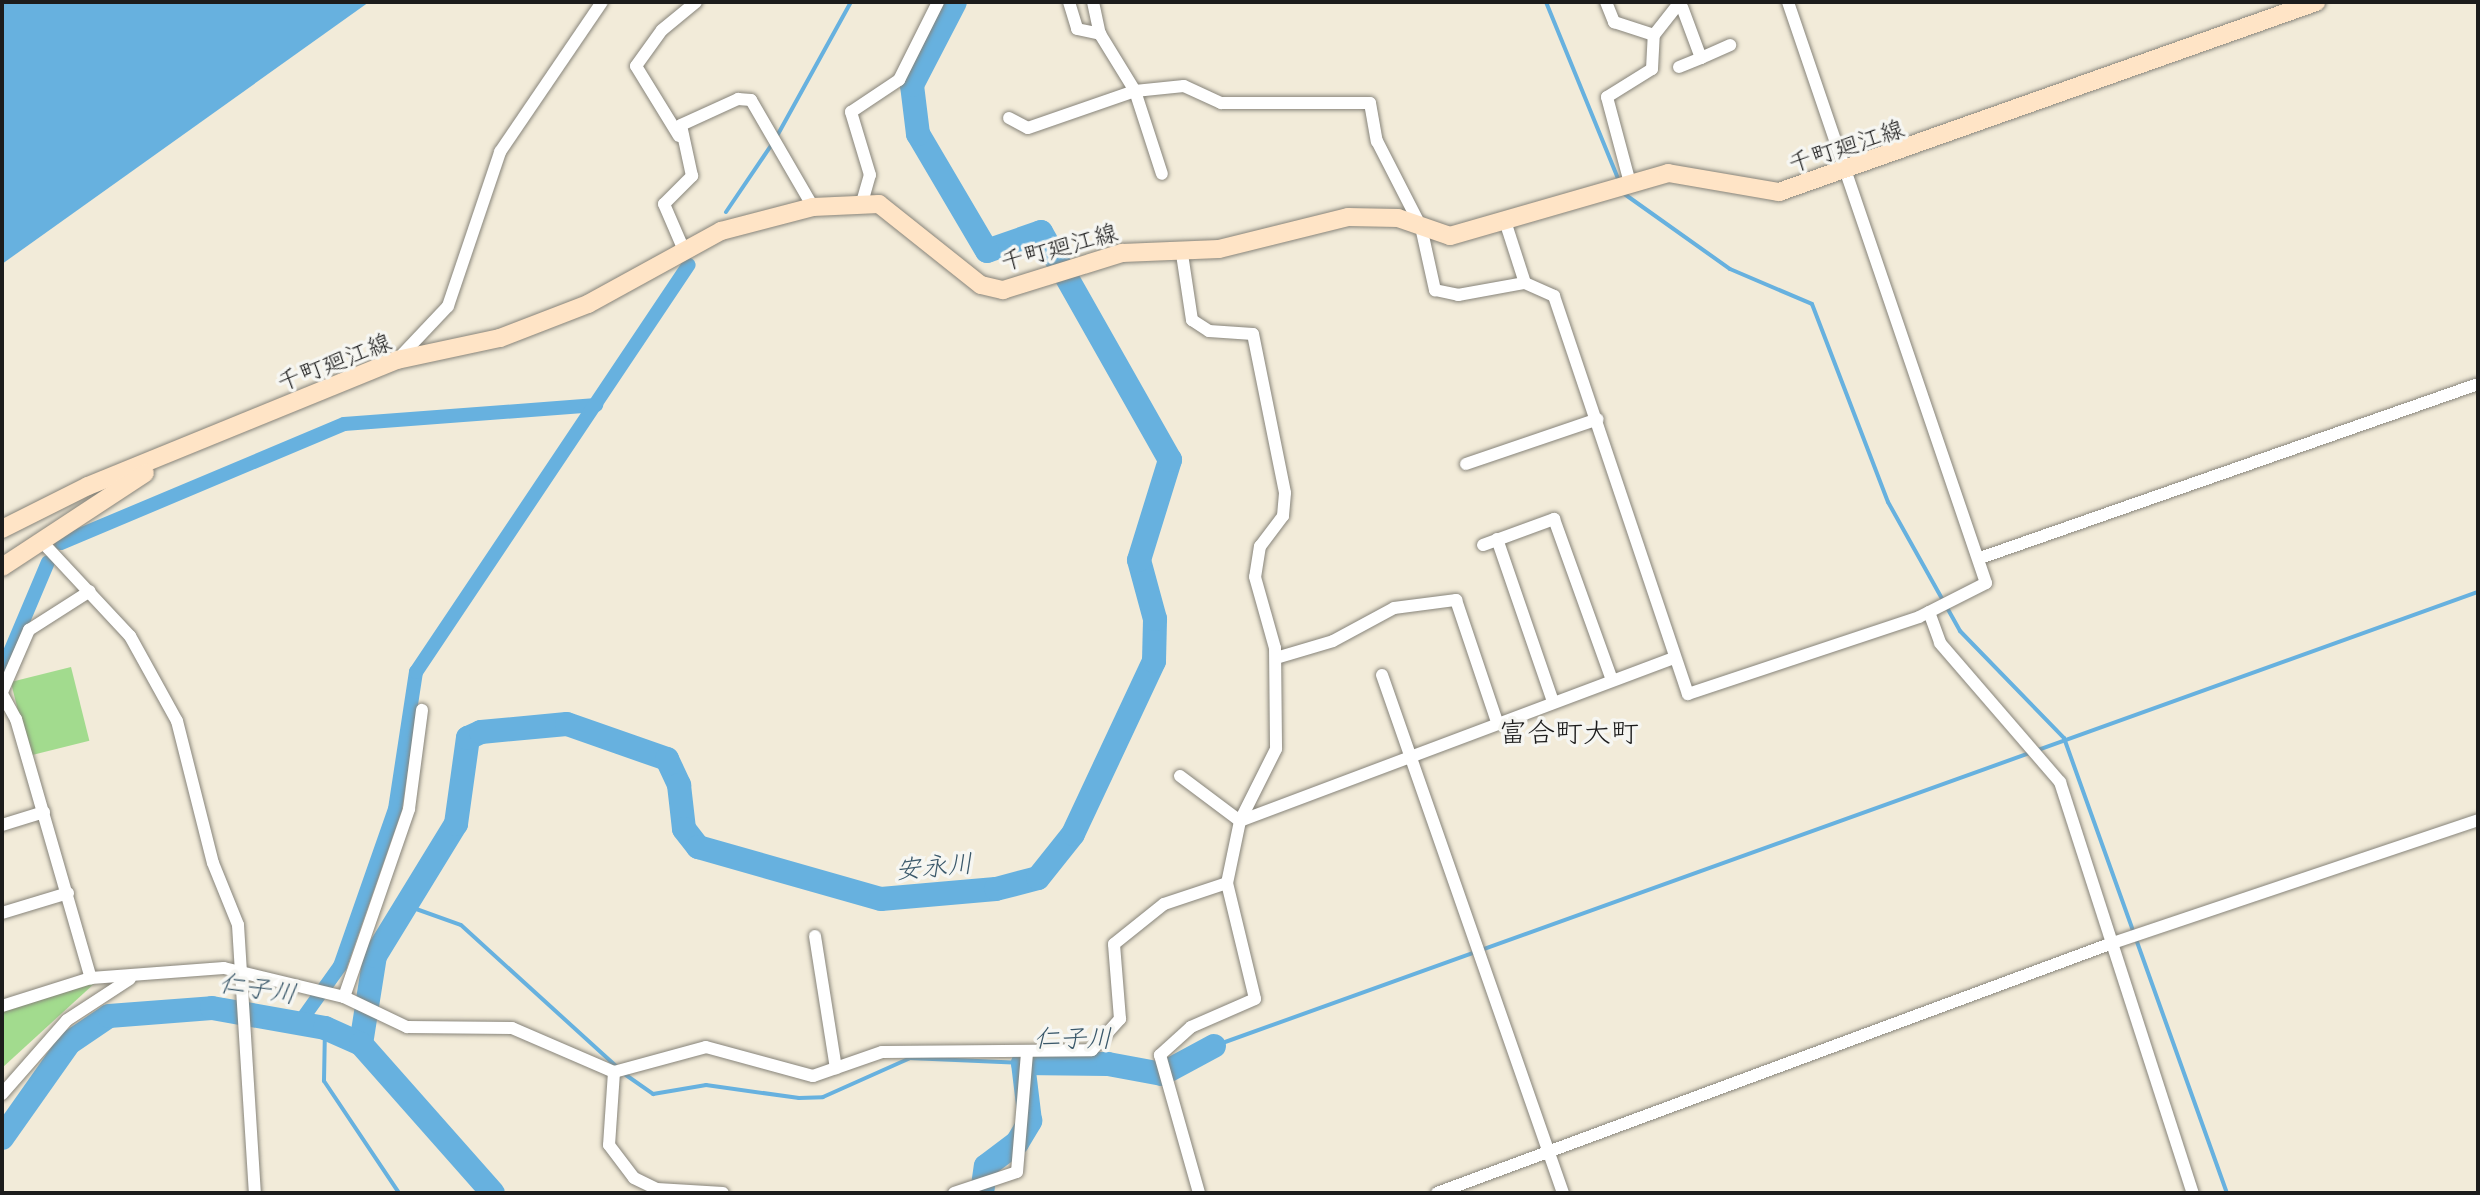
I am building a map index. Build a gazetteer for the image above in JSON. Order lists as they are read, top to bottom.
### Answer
{
  "streets": {
    "main road": ["千町廻江線"]
  },
  "districts": ["富合町大町"],
  "water": ["安永川", "仁子川"]
}
